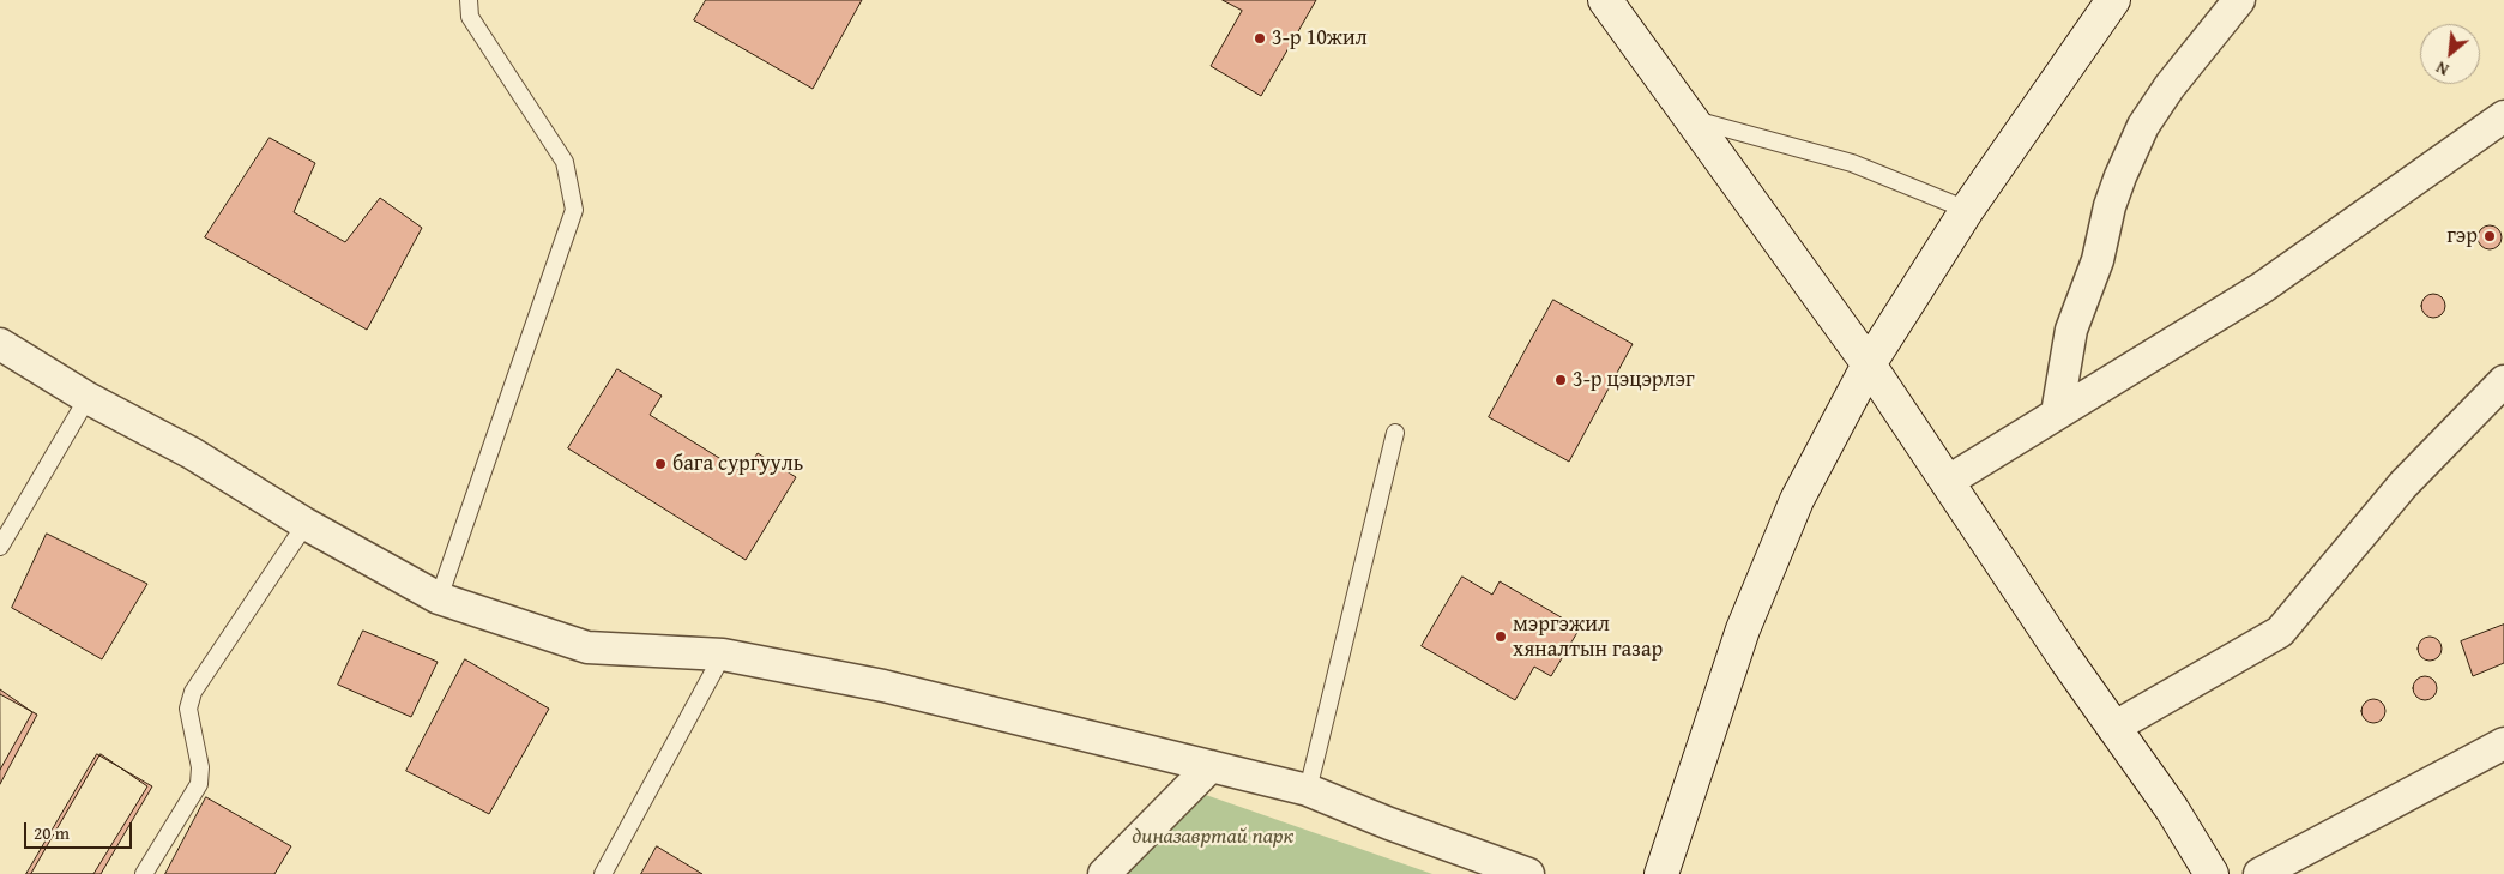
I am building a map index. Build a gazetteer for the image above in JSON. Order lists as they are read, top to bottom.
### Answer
{
  "parks": ["диназавртай парк"],
  "places": [
    "3-р 10жил",
    "гэр",
    "3-р цэцэрлэг",
    "бага сургууль",
    "мэргэжил хяналтын газар"
  ],
  "scale_bar": "20 m",
  "north": "bottom left"
}
